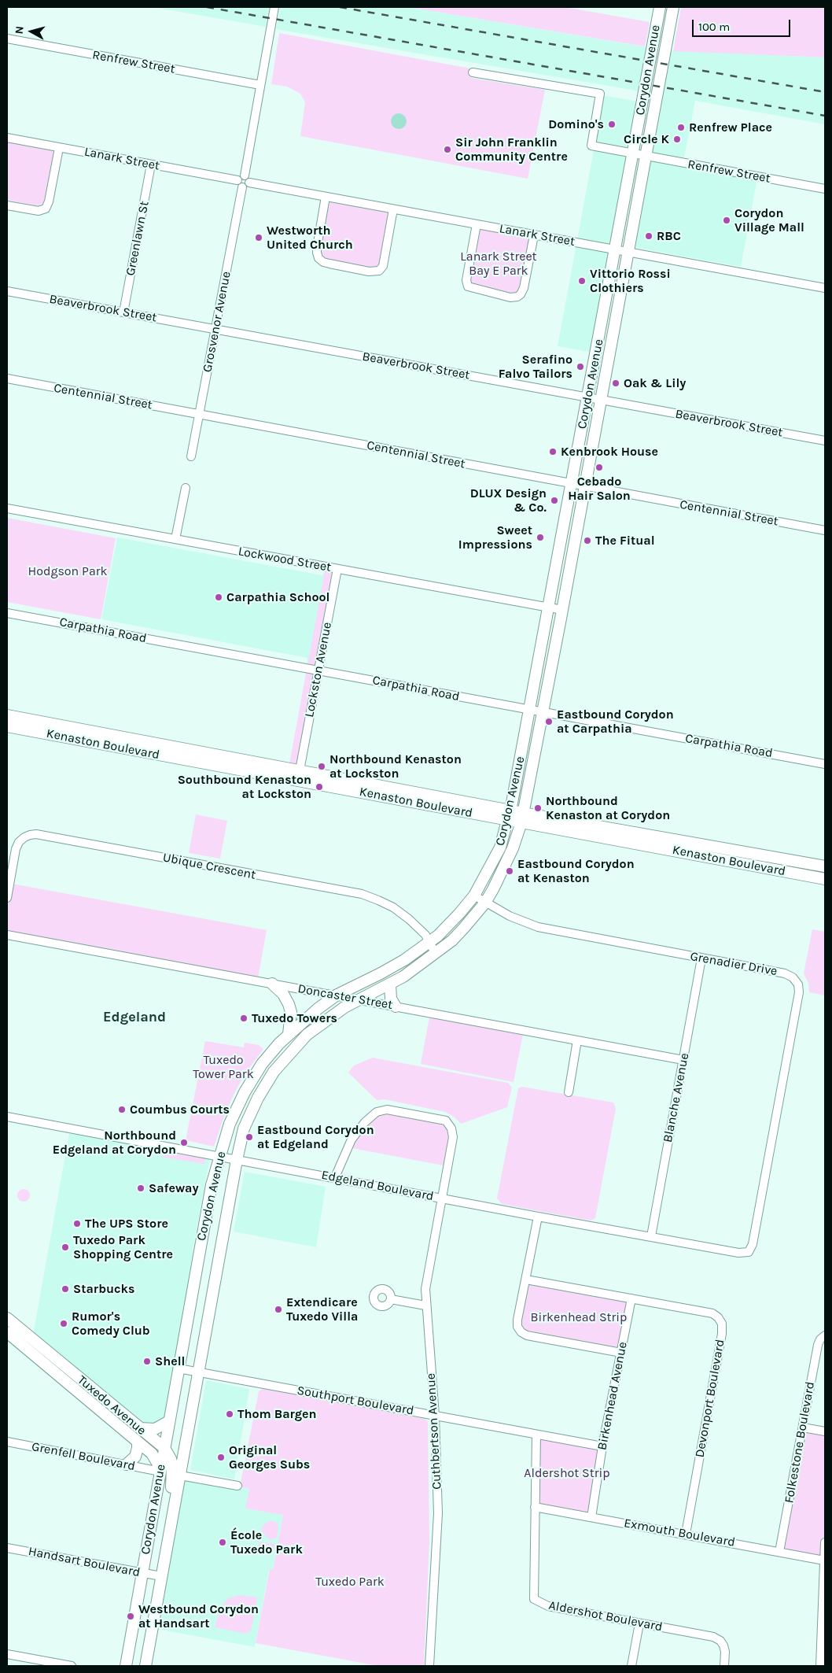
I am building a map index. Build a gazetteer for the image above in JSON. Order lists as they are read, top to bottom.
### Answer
{
  "streets": {
    "main road": ["Corydon Avenue", "Kenaston Boulevard", "Tuxedo Avenue"],
    "street": [
      "Renfrew Street",
      "Lanark Street",
      "Greenlawn St",
      "Beaverbrook Street",
      "Grosvenor Avenue",
      "Centennial Street",
      "Lockwood Street",
      "Carpathia Road",
      "Lockston Avenue",
      "Ubique Crescent",
      "Grenadier Drive",
      "Doncaster Street",
      "Blanche Avenue",
      "Edgeland Boulevard",
      "Birkenhead Avenue",
      "Devonport Boulevard",
      "Southport Boulevard",
      "Cuthbertson Avenue",
      "Folkestone Boulevard",
      "Grenfell Boulevard",
      "Exmouth Boulevard",
      "Handsart Boulevard",
      "Aldershot Boulevard"
    ]
  },
  "crossings": [
    ["Renfrew Street", "Corydon Avenue"],
    ["Renfrew Street", "Grosvenor Avenue"],
    ["Corydon Avenue", "Lanark Street"],
    ["Corydon Avenue", "Beaverbrook Street"],
    ["Corydon Avenue", "Centennial Street"],
    ["Corydon Avenue", "Lockwood Street"],
    ["Corydon Avenue", "Carpathia Road"],
    ["Corydon Avenue", "Kenaston Boulevard"],
    ["Corydon Avenue", "Ubique Crescent"],
    ["Corydon Avenue", "Grenadier Drive"],
    ["Corydon Avenue", "Doncaster Street"],
    ["Corydon Avenue", "Edgeland Boulevard"],
    ["Corydon Avenue", "Southport Boulevard"],
    ["Corydon Avenue", "Tuxedo Avenue"],
    ["Corydon Avenue", "Grenfell Boulevard"],
    ["Corydon Avenue", "Handsart Boulevard"],
    ["Lanark Street", "Greenlawn St"],
    ["Lanark Street", "Grosvenor Avenue"],
    ["Greenlawn St", "Beaverbrook Street"],
    ["Beaverbrook Street", "Grosvenor Avenue"],
    ["Grosvenor Avenue", "Centennial Street"],
    ["Lockwood Street", "Lockston Avenue"],
    ["Carpathia Road", "Lockston Avenue"],
    ["Lockston Avenue", "Kenaston Boulevard"],
    ["Grenadier Drive", "Blanche Avenue"],
    ["Grenadier Drive", "Edgeland Boulevard"],
    ["Doncaster Street", "Blanche Avenue"],
    ["Blanche Avenue", "Edgeland Boulevard"],
    ["Edgeland Boulevard", "Cuthbertson Avenue"],
    ["Birkenhead Avenue", "Devonport Boulevard"],
    ["Birkenhead Avenue", "Southport Boulevard"],
    ["Birkenhead Avenue", "Exmouth Boulevard"],
    ["Devonport Boulevard", "Exmouth Boulevard"],
    ["Southport Boulevard", "Cuthbertson Avenue"],
    ["Southport Boulevard", "Aldershot Boulevard"],
    ["Tuxedo Avenue", "Grenfell Boulevard"],
    ["Folkestone Boulevard", "Exmouth Boulevard"],
    ["Exmouth Boulevard", "Aldershot Boulevard"]
  ],
  "districts": ["Edgeland"],
  "parks": [
    "Lanark Street Bay E Park",
    "Hodgson Park",
    "Tuxedo Tower Park",
    "Birkenhead Strip",
    "Aldershot Strip",
    "Tuxedo Park"
  ],
  "places": [
    "Domino's",
    "Renfrew Place",
    "Circle K",
    "Sir John Franklin Community Centre",
    "Corydon Village Mall",
    "RBC",
    "Westworth United Church",
    "Vittorio Rossi Clothiers",
    "Serafino Falvo Tailors",
    "Oak & Lily",
    "Kenbrook House",
    "Cebado Hair Salon",
    "DLUX Design & Co.",
    "Sweet Impressions",
    "The Fitual",
    "Carpathia School",
    "Eastbound Corydon at Carpathia",
    "Northbound Kenaston at Lockston",
    "Southbound Kenaston at Lockston",
    "Northbound Kenaston at Corydon",
    "Eastbound Corydon at Kenaston",
    "Tuxedo Towers",
    "Coumbus Courts",
    "Eastbound Corydon at Edgeland",
    "Northbound Edgeland at Corydon",
    "Safeway",
    "The UPS Store",
    "Tuxedo Park Shopping Centre",
    "Starbucks",
    "Extendicare Tuxedo Villa",
    "Rumor's Comedy Club",
    "Shell",
    "Thom Bargen",
    "Original Georges Subs",
    "École Tuxedo Park",
    "Westbound Corydon at Handsart"
  ],
  "scale_bar": "100 m",
  "north": "left"
}
